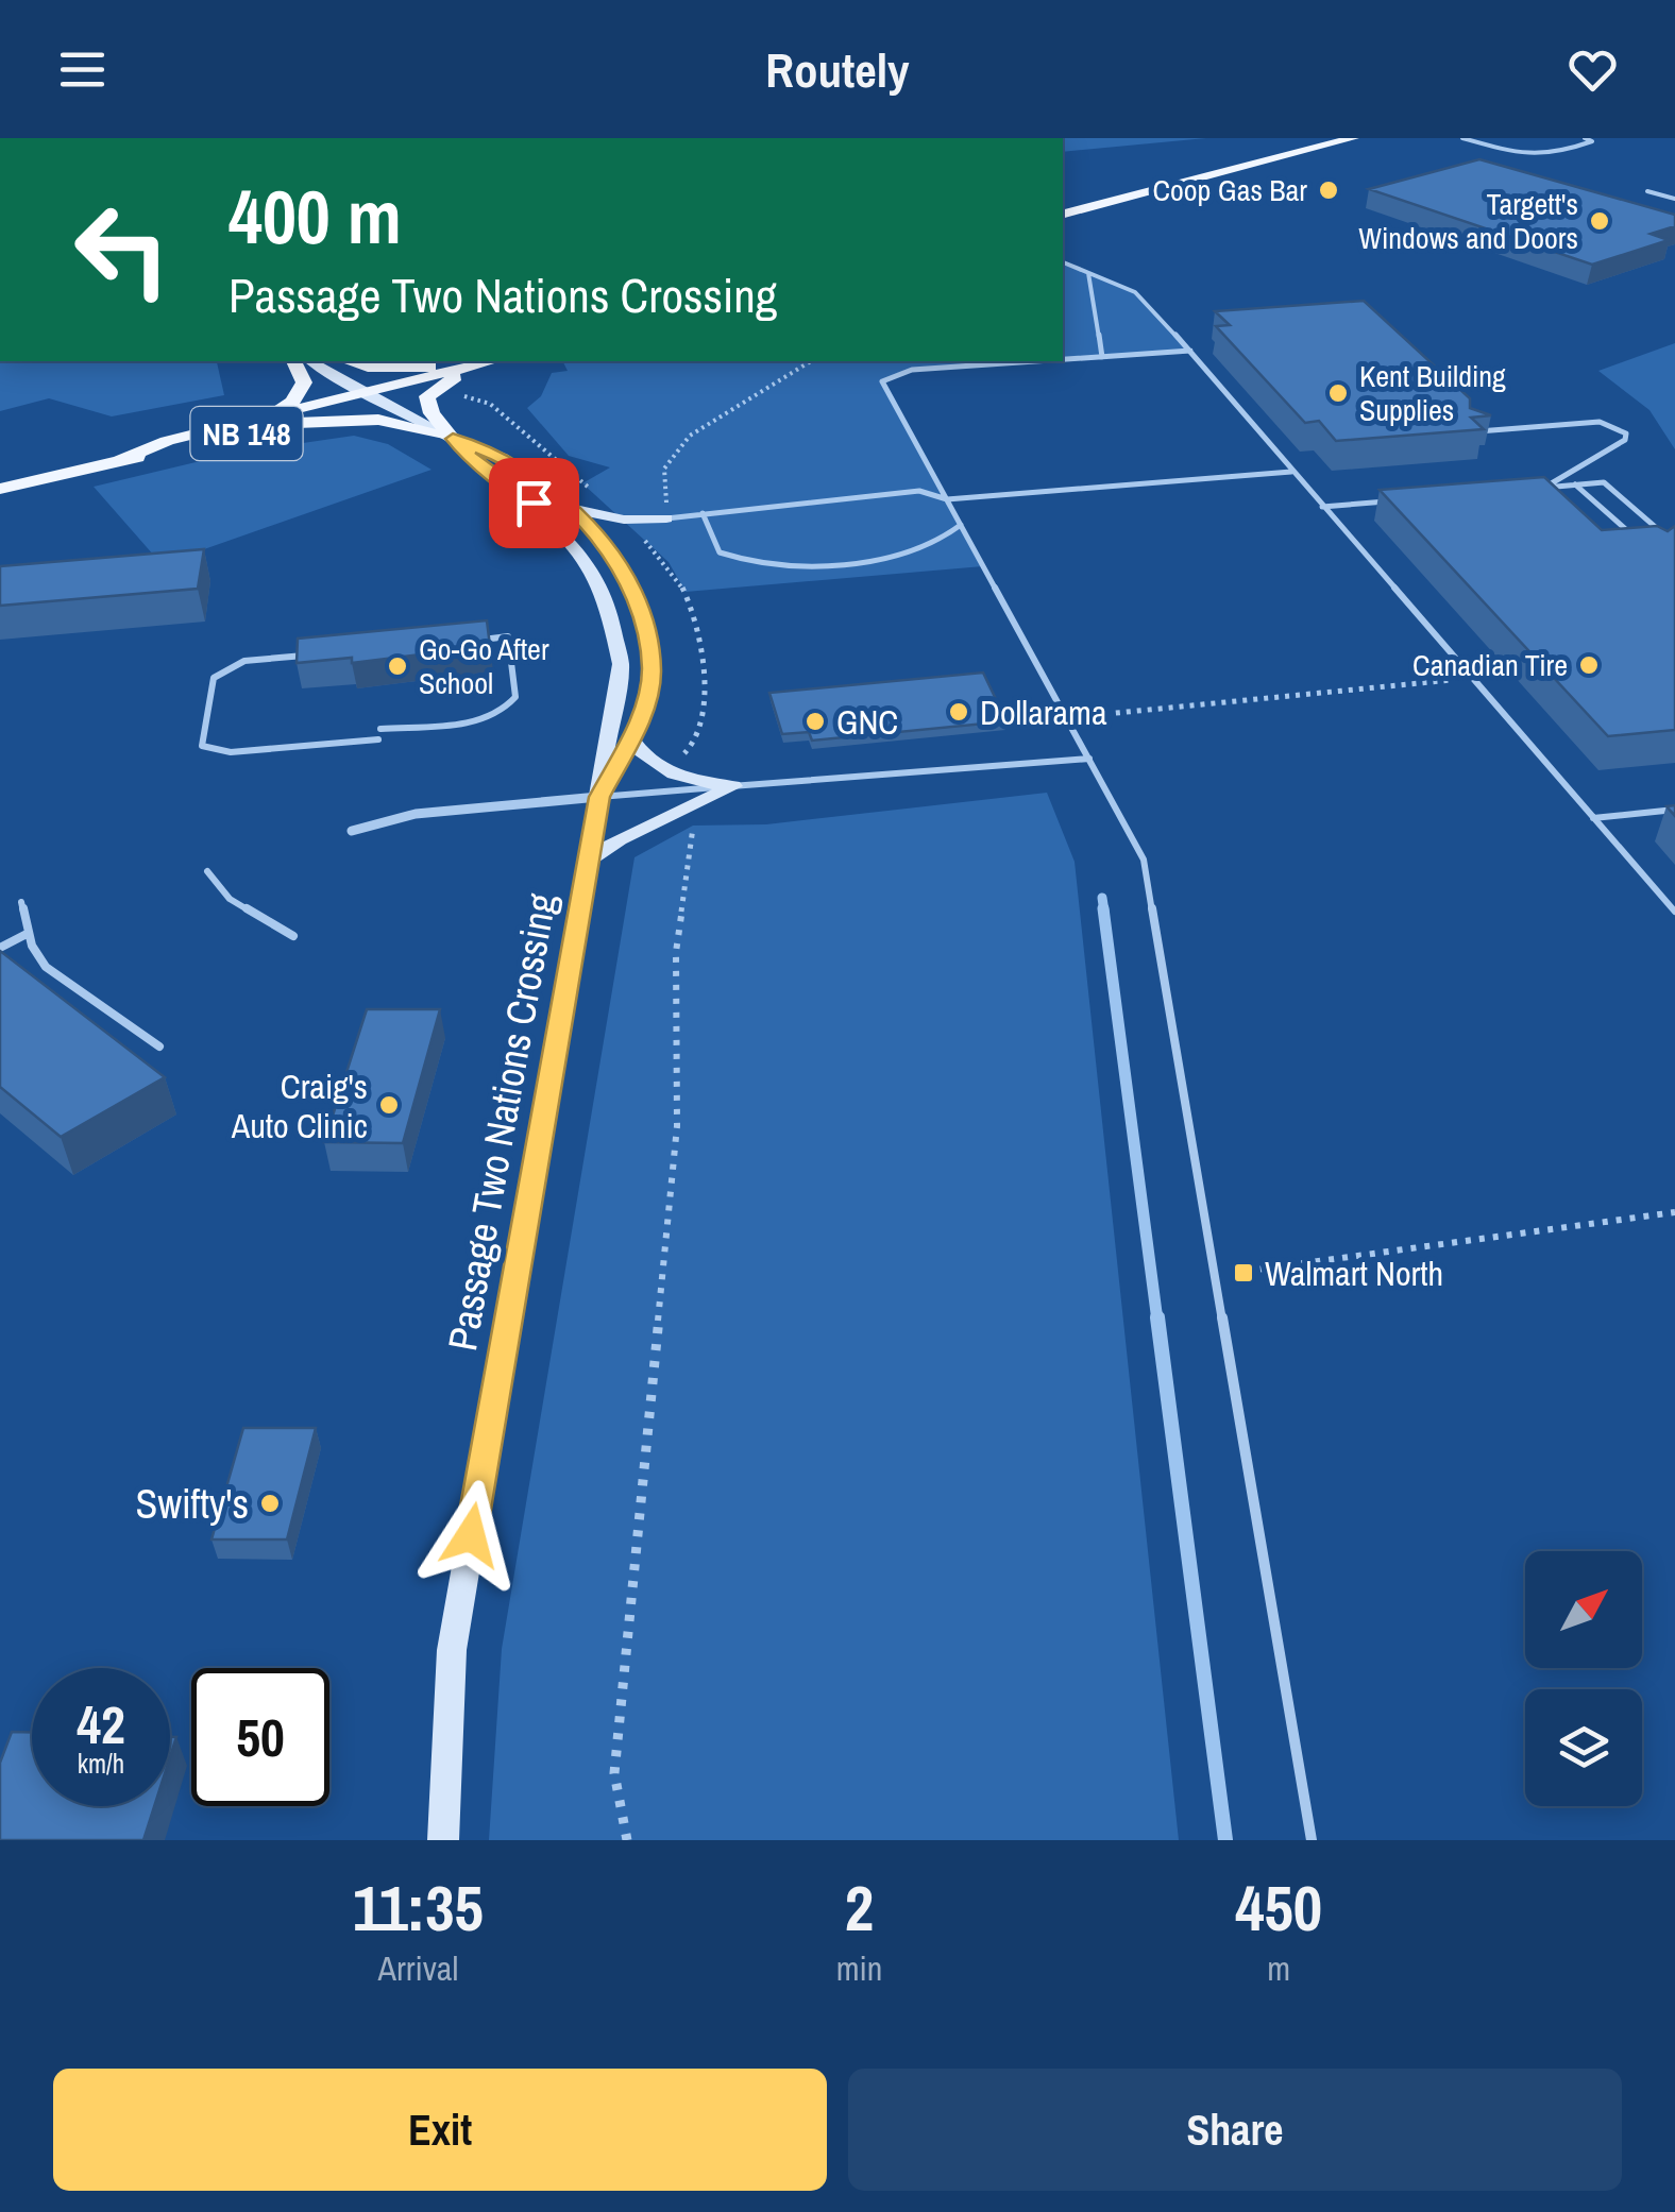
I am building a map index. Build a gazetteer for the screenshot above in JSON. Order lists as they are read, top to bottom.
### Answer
{
  "streets": {
    "main road": ["NB 148", "Passage Two Nations Crossing"]
  },
  "crossings": [
    ["NB 148", "Passage Two Nations Crossing"]
  ],
  "places": {
    "other": [
      "Coop Gas Bar",
      "Targett's Windows and Doors",
      "Kent Building Supplies",
      "Canadian Tire",
      "Go-Go After School",
      "Dollarama",
      "GNC",
      "Craig's Auto Clinic",
      "Swifty's"
    ],
    "transit": ["Walmart North"]
  },
  "north": "top right",
  "page": {
    "header": "Routely",
    "turn": ["400 m", "Passage Two Nations Crossing"],
    "speed": "42 km/h",
    "limit": "50",
    "eta": [
      "11:35",
      "Arrival",
      "2",
      "min",
      "450",
      "m"
    ],
    "buttons": ["Exit", "Share"]
  }
}
